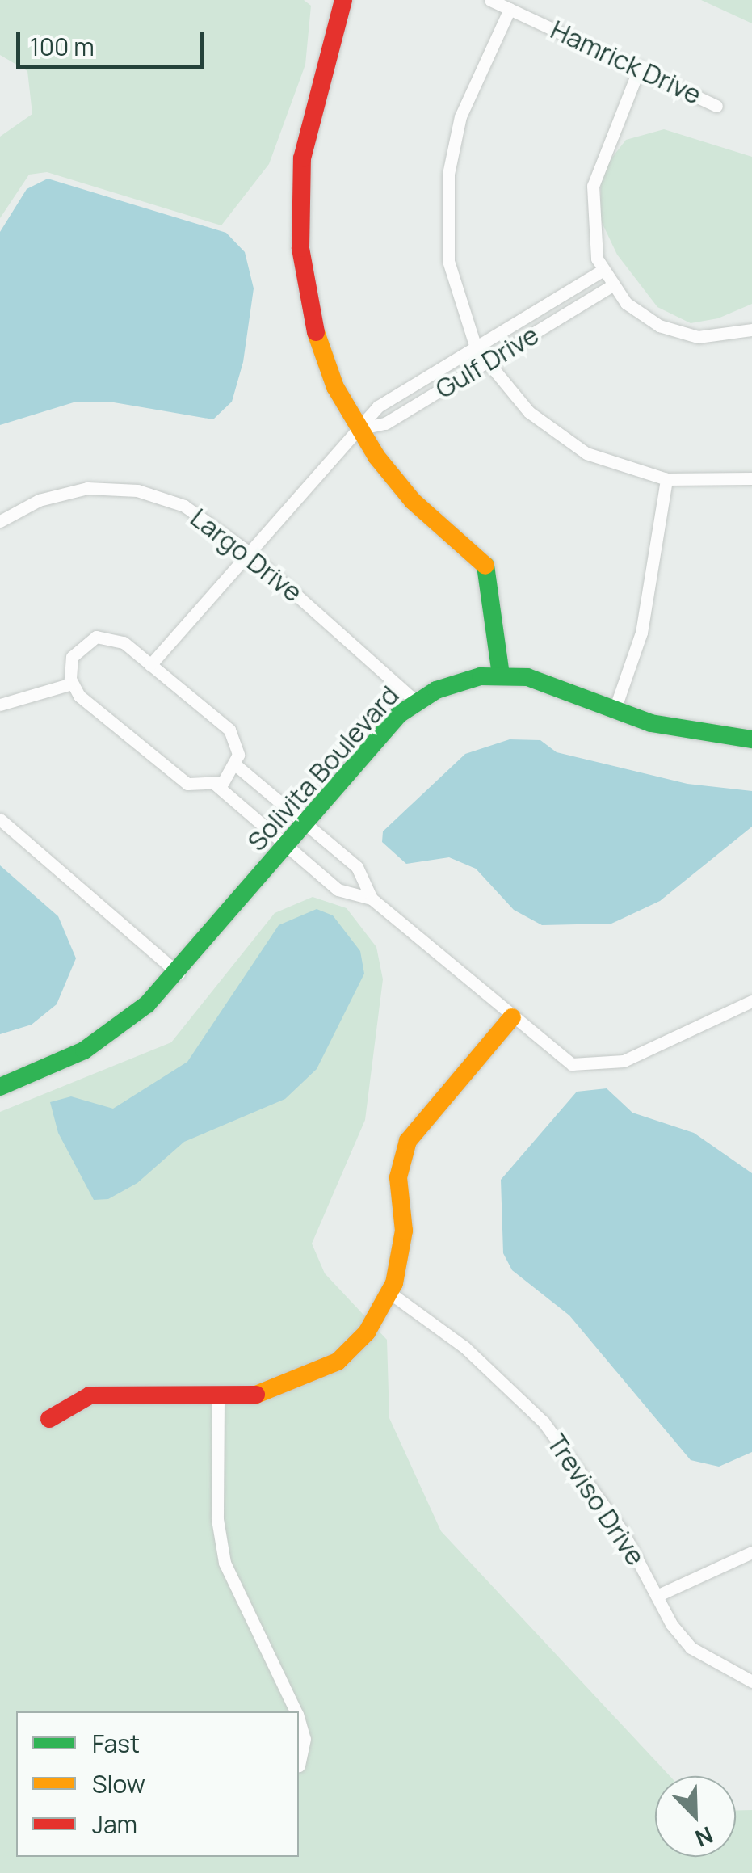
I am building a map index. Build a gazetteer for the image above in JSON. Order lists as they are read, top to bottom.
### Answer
{
  "streets": {
    "street": [
      "Hamrick Drive",
      "Gulf Drive",
      "Largo Drive",
      "Solivita Boulevard",
      "Treviso Drive"
    ]
  },
  "crossings": [
    ["Gulf Drive", "Largo Drive"],
    ["Largo Drive", "Solivita Boulevard"]
  ],
  "legend": ["Fast", "Slow", "Jam"],
  "scale_bar": "100 m",
  "north": "bottom right"
}
